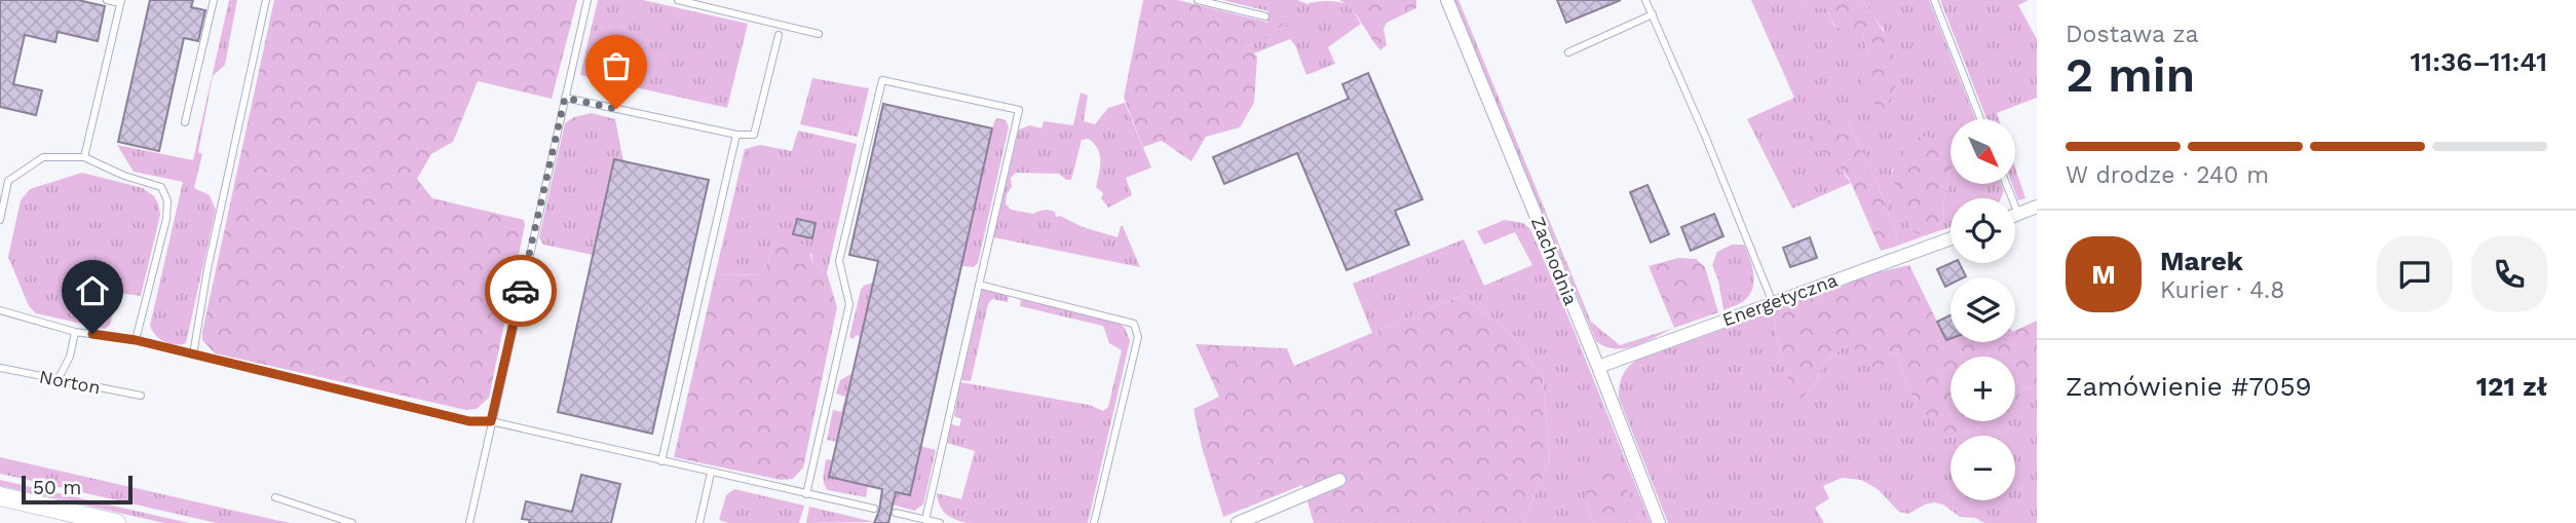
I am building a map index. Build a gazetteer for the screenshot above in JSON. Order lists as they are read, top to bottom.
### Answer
{
  "streets": {
    "street": ["Zachodnia", "Energetyczna"],
    "lane": ["Norton"]
  },
  "crossings": [
    ["Zachodnia", "Energetyczna"]
  ],
  "scale_bar": "50 m",
  "north": "bottom right",
  "page": {
    "heading": ["2 min", "Dostawa za", "11:36–11:41"],
    "panel": [
      "Marek",
      "Kurier · 4.8",
      "Zamówienie #7059",
      "121 zł"
    ],
    "map_buttons": ["+", "−"],
    "bar": "W drodze · 240 m",
    "round": "M",
    "scale": "50 m"
  }
}
